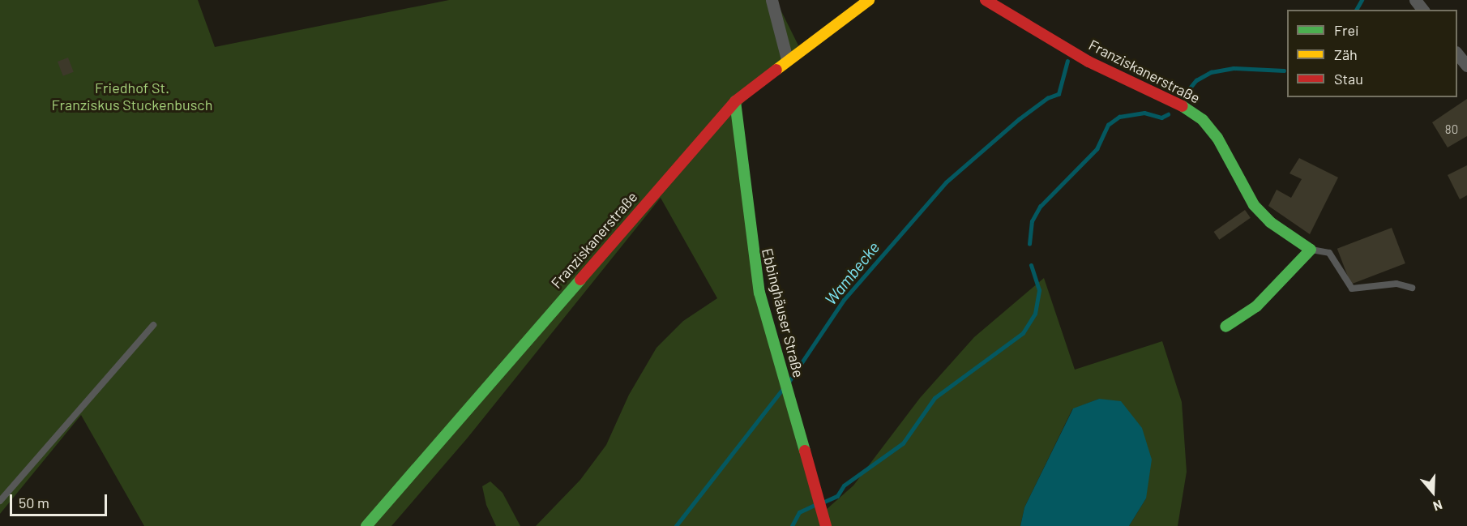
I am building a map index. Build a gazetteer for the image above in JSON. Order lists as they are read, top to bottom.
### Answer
{
  "streets": {
    "street": ["Franziskanerstraße", "Ebbinghäuser Straße"]
  },
  "crossings": [
    ["Franziskanerstraße", "Ebbinghäuser Straße"]
  ],
  "water": ["Wambecke"],
  "parks": ["Friedhof St. Franziskus Stuckenbusch"],
  "house_numbers": ["80"],
  "legend": ["Frei", "Zäh", "Stau"],
  "scale_bar": "50 m",
  "north": "bottom"
}
